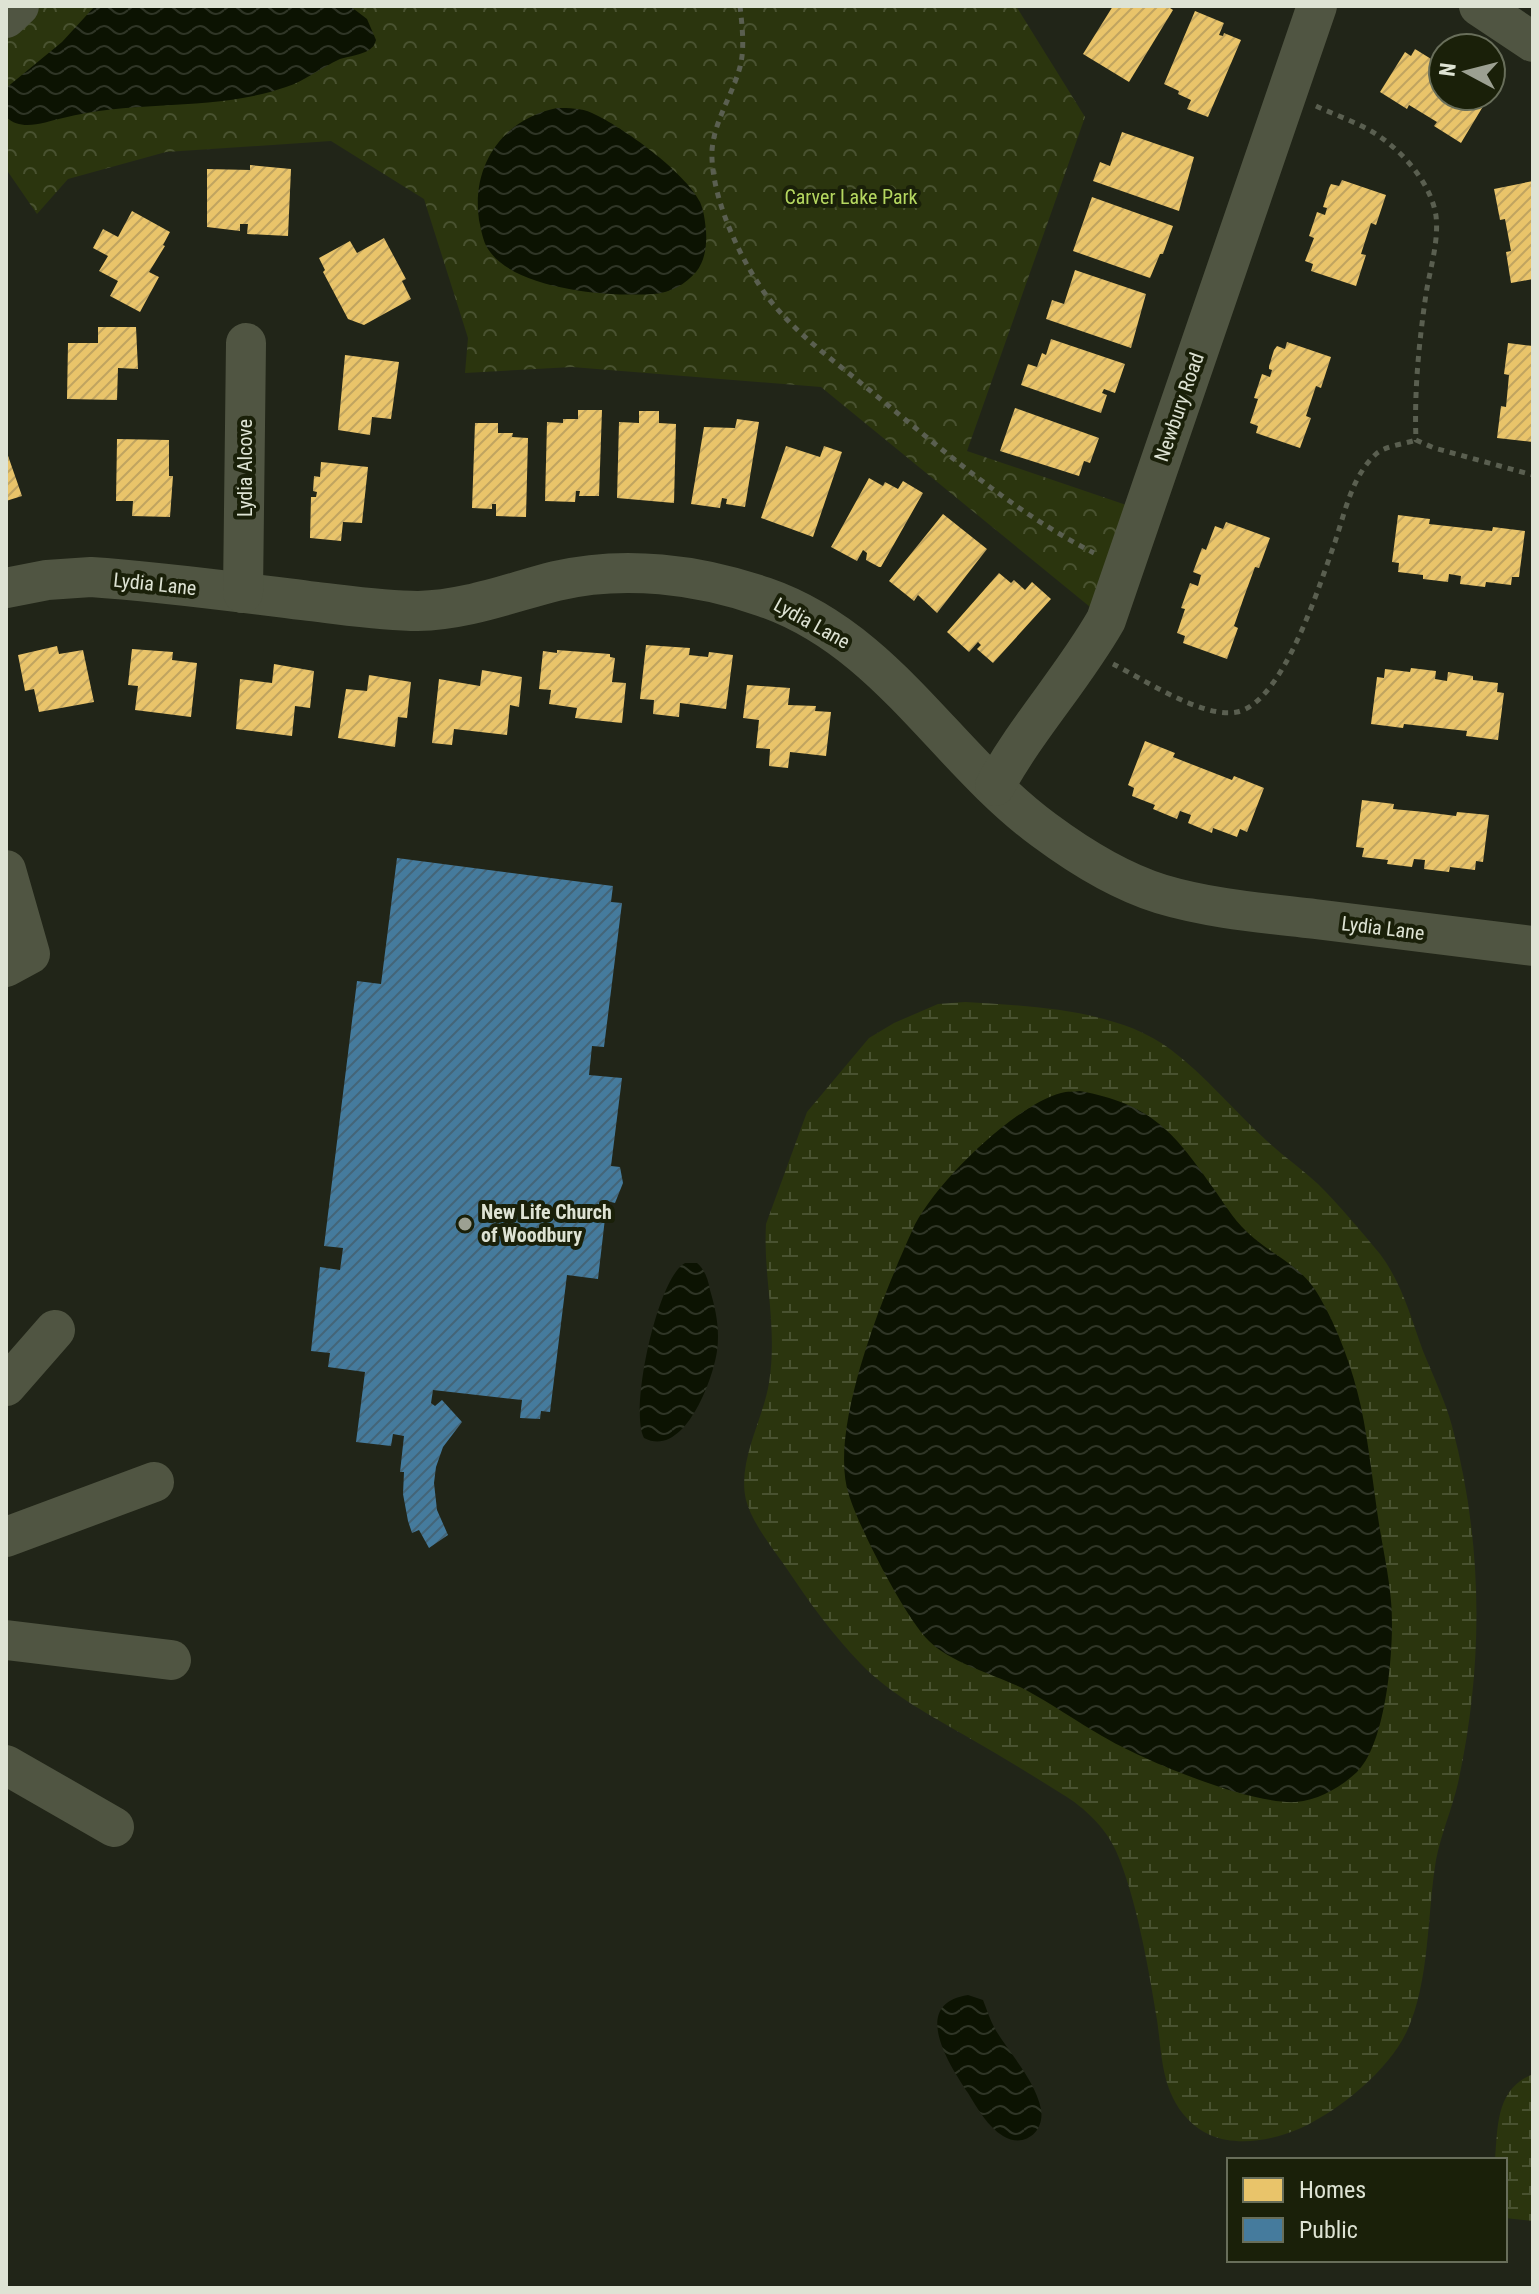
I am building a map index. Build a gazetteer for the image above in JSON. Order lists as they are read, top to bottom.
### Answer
{
  "streets": {
    "street": ["Newbury Road", "Lydia Alcove", "Lydia Lane"]
  },
  "crossings": [
    ["Newbury Road", "Lydia Lane"],
    ["Lydia Alcove", "Lydia Lane"]
  ],
  "parks": ["Carver Lake Park"],
  "places": ["New Life Church of Woodbury"],
  "legend": ["Homes", "Public"],
  "north": "left"
}
